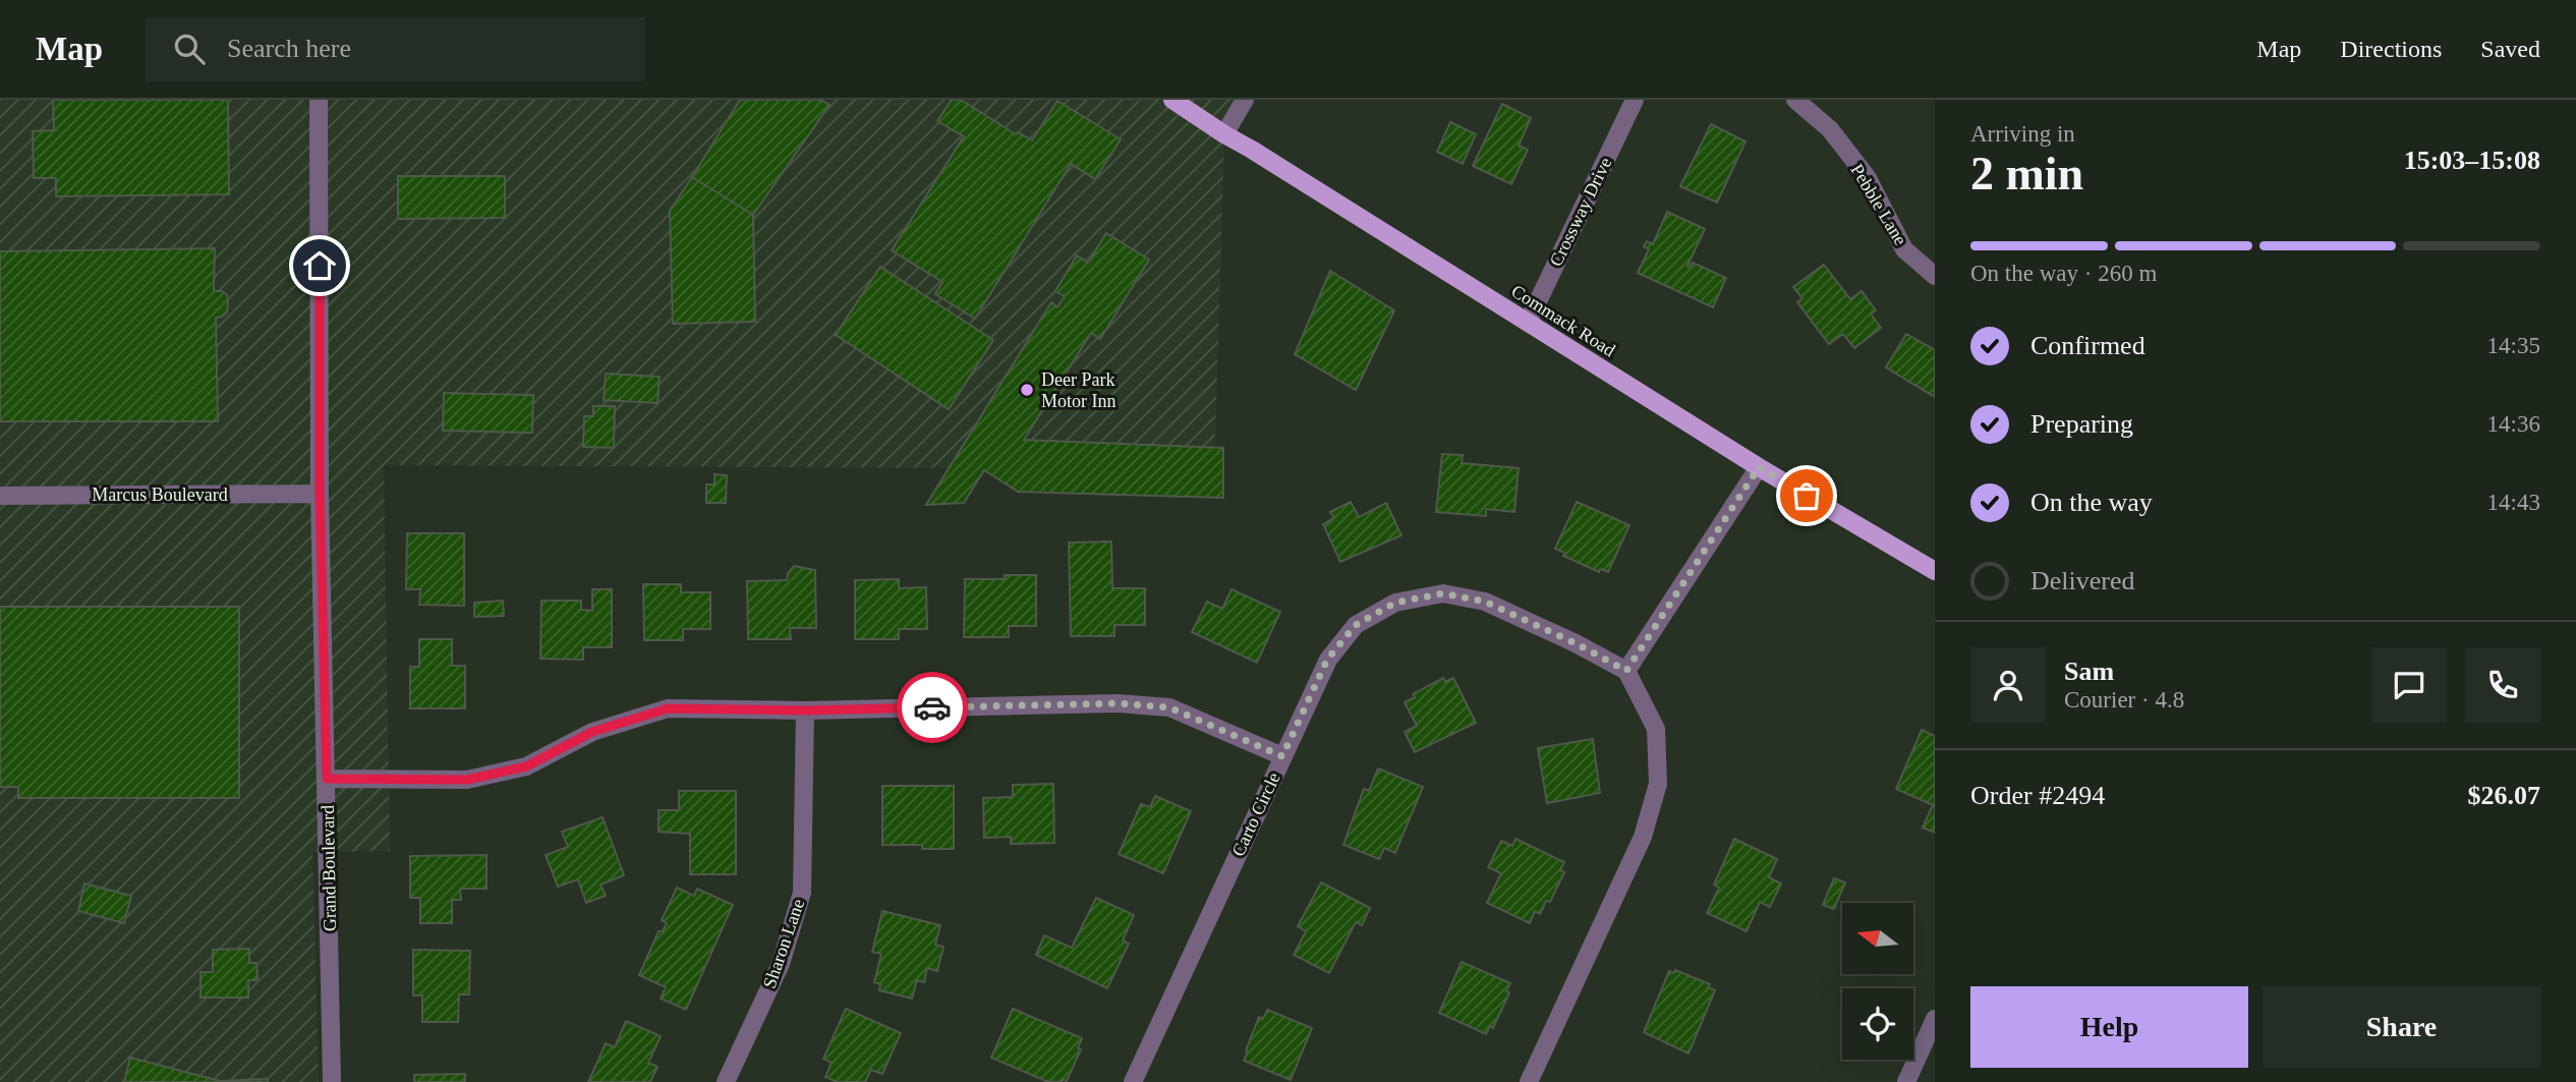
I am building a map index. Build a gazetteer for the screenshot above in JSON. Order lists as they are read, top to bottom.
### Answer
{
  "streets": {
    "main road": ["Commack Road"],
    "street": [
      "Pebble Lane",
      "Crossway Drive",
      "Marcus Boulevard",
      "Carto Circle",
      "Grand Boulevard",
      "Sharon Lane"
    ]
  },
  "crossings": [
    ["Crossway Drive", "Commack Road"],
    ["Marcus Boulevard", "Grand Boulevard"]
  ],
  "places": ["Deer Park Motor Inn"],
  "north": "left",
  "page": {
    "header": "Map",
    "search": "Search here",
    "nav": ["Map", "Directions", "Saved"],
    "heading": ["2 min", "Arriving in", "15:03–15:08"],
    "panel": [
      "Sam",
      "Courier · 4.8",
      "Order #2494",
      "$26.07"
    ],
    "bar": "On the way · 260 m",
    "list": [
      ["Confirmed", "14:35"],
      ["Preparing", "14:36"],
      ["On the way", "14:43"],
      "Delivered"
    ],
    "buttons": ["Help", "Share"]
  }
}
